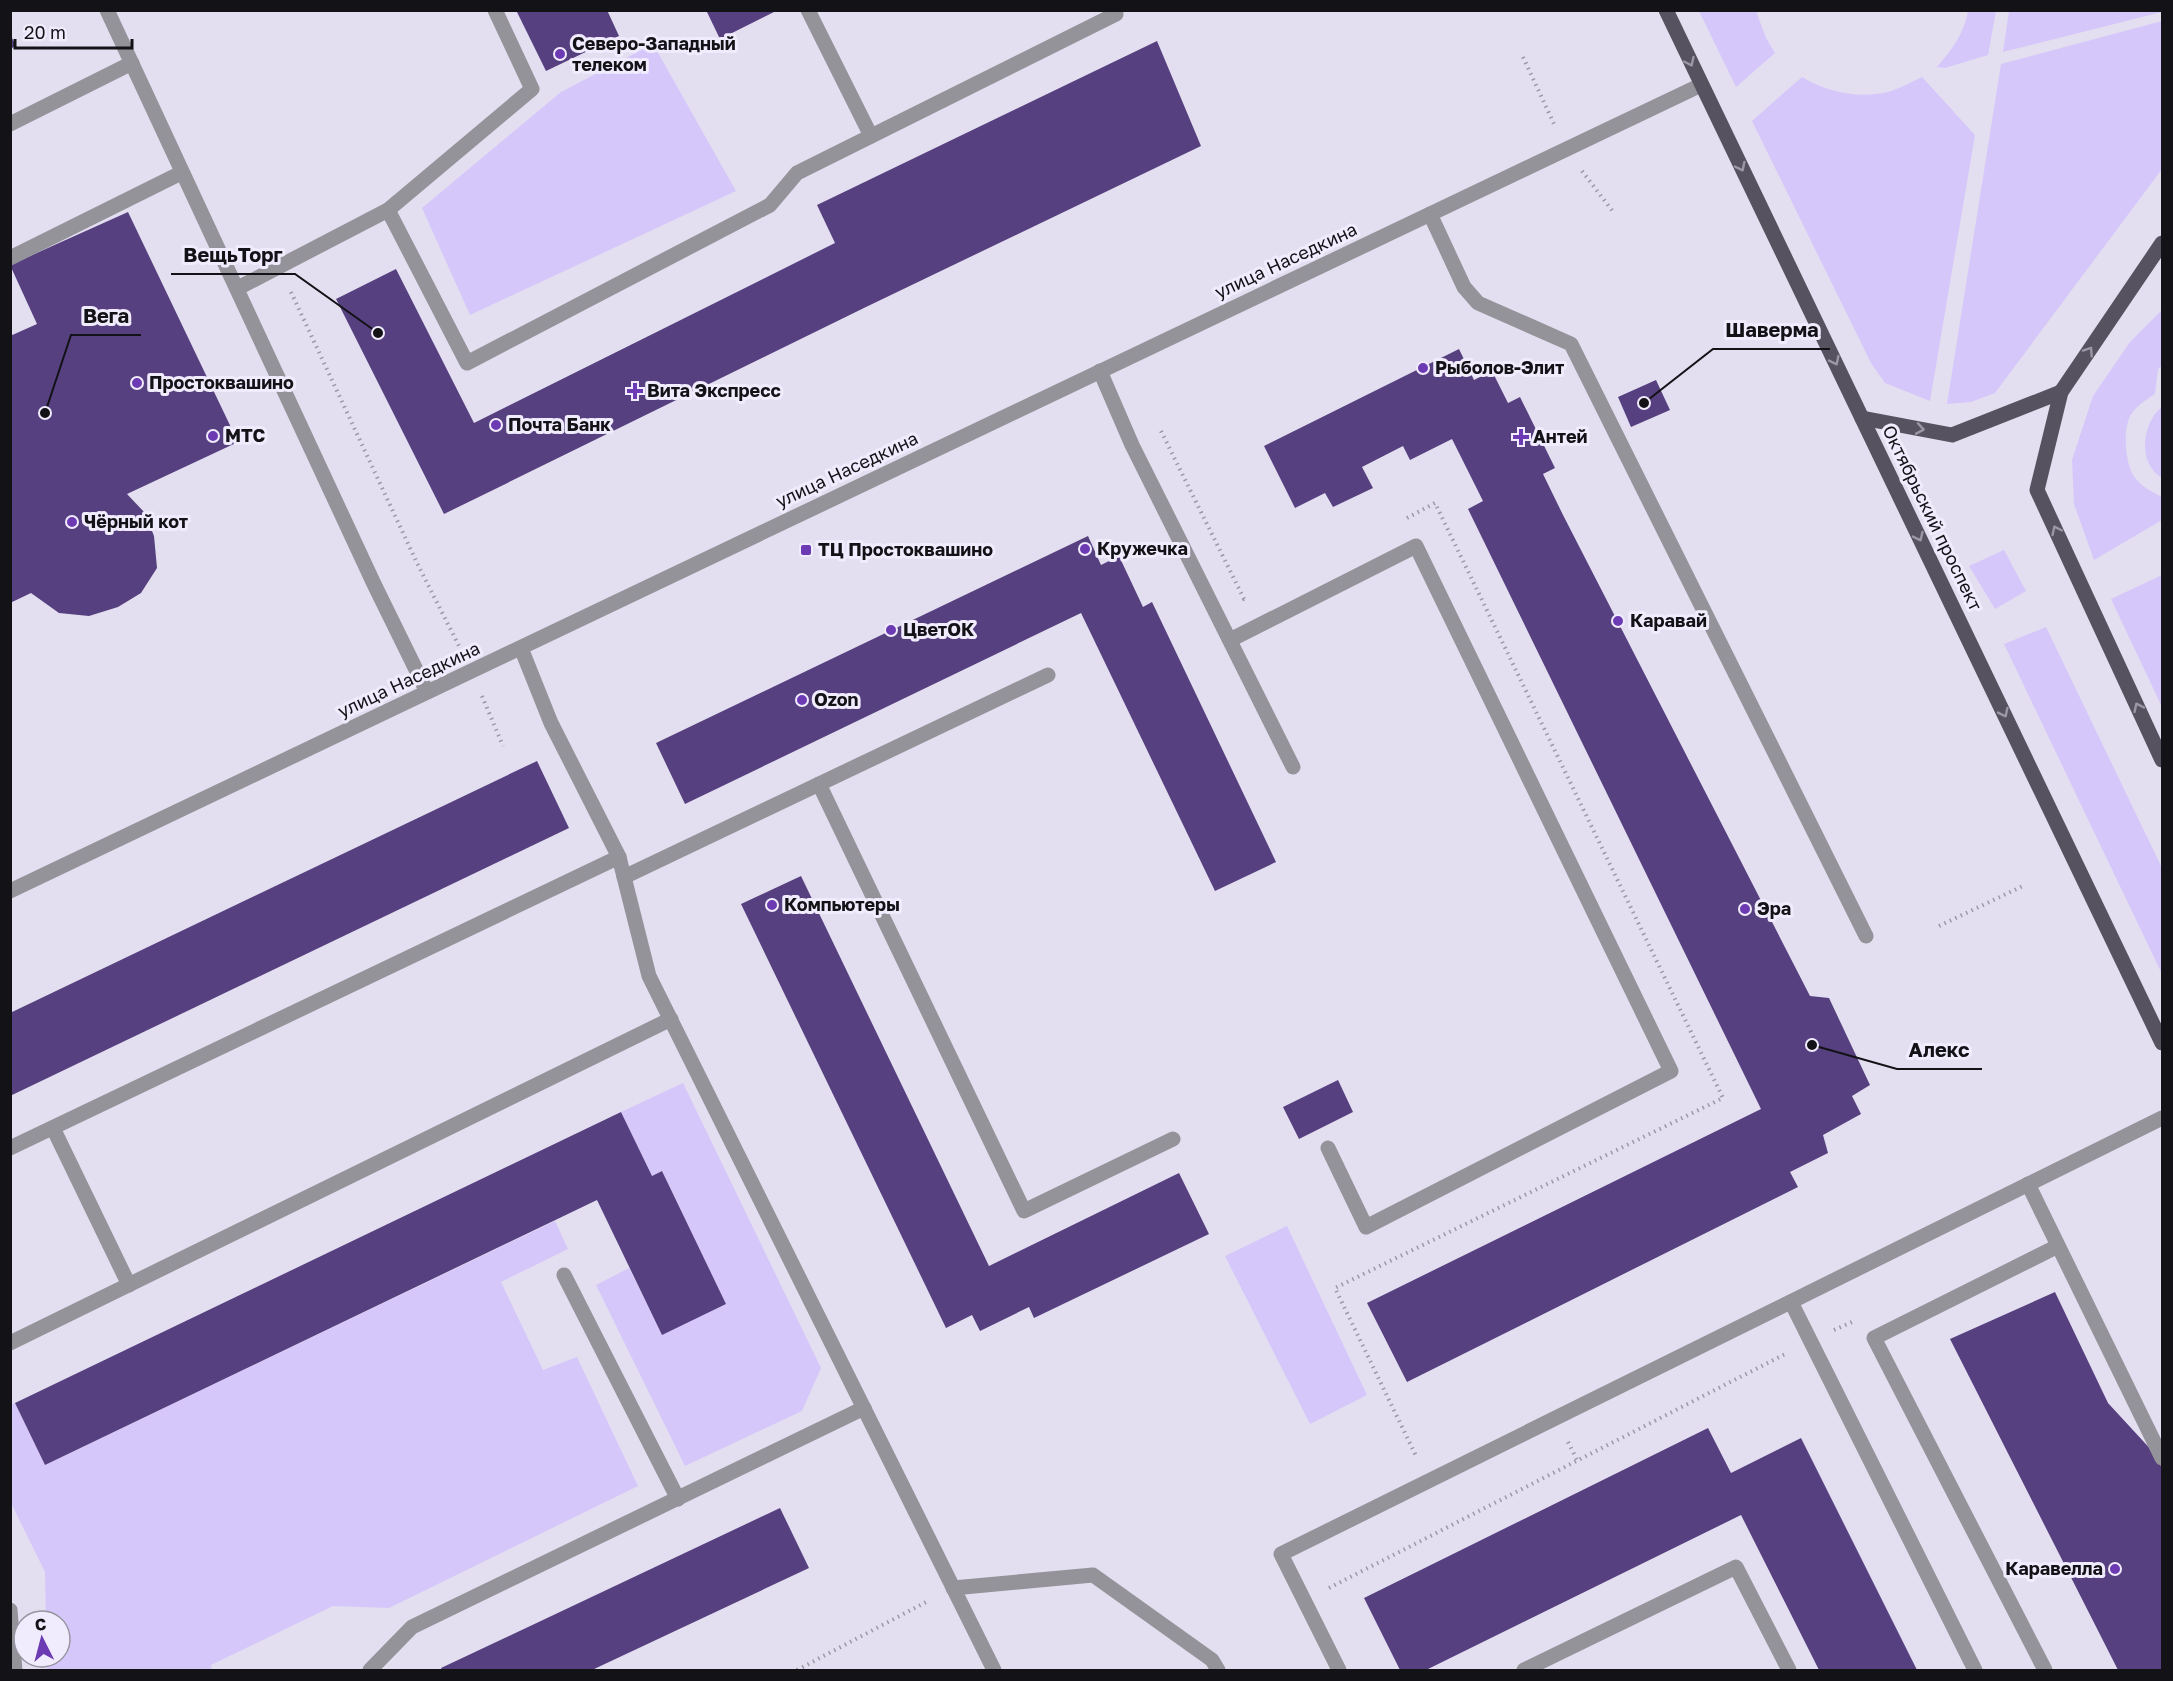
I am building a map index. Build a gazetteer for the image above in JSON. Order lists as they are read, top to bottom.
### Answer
{
  "streets": {
    "main road": ["Октябрьский проспект"],
    "street": ["улица Наседкина"]
  },
  "crossings": [
    ["улица Наседкина", "Октябрьский проспект"]
  ],
  "one_way": ["Октябрьский проспект"],
  "places": {
    "other": [
      "Северо-Западный телеком",
      "ВещьТорг",
      "Рыболов-Элит",
      "Простоквашино",
      "Шаверма",
      "Вега",
      "Почта Банк",
      "МТС",
      "Чёрный кот",
      "Кружечка",
      "Каравай",
      "ЦветОК",
      "Ozon",
      "Компьютеры",
      "Эра",
      "Алекс",
      "Каравелла"
    ],
    "health": ["Вита Экспресс", "Антей"],
    "transit": ["ТЦ Простоквашино"]
  },
  "scale_bar": "20 m",
  "north": "top"
}
